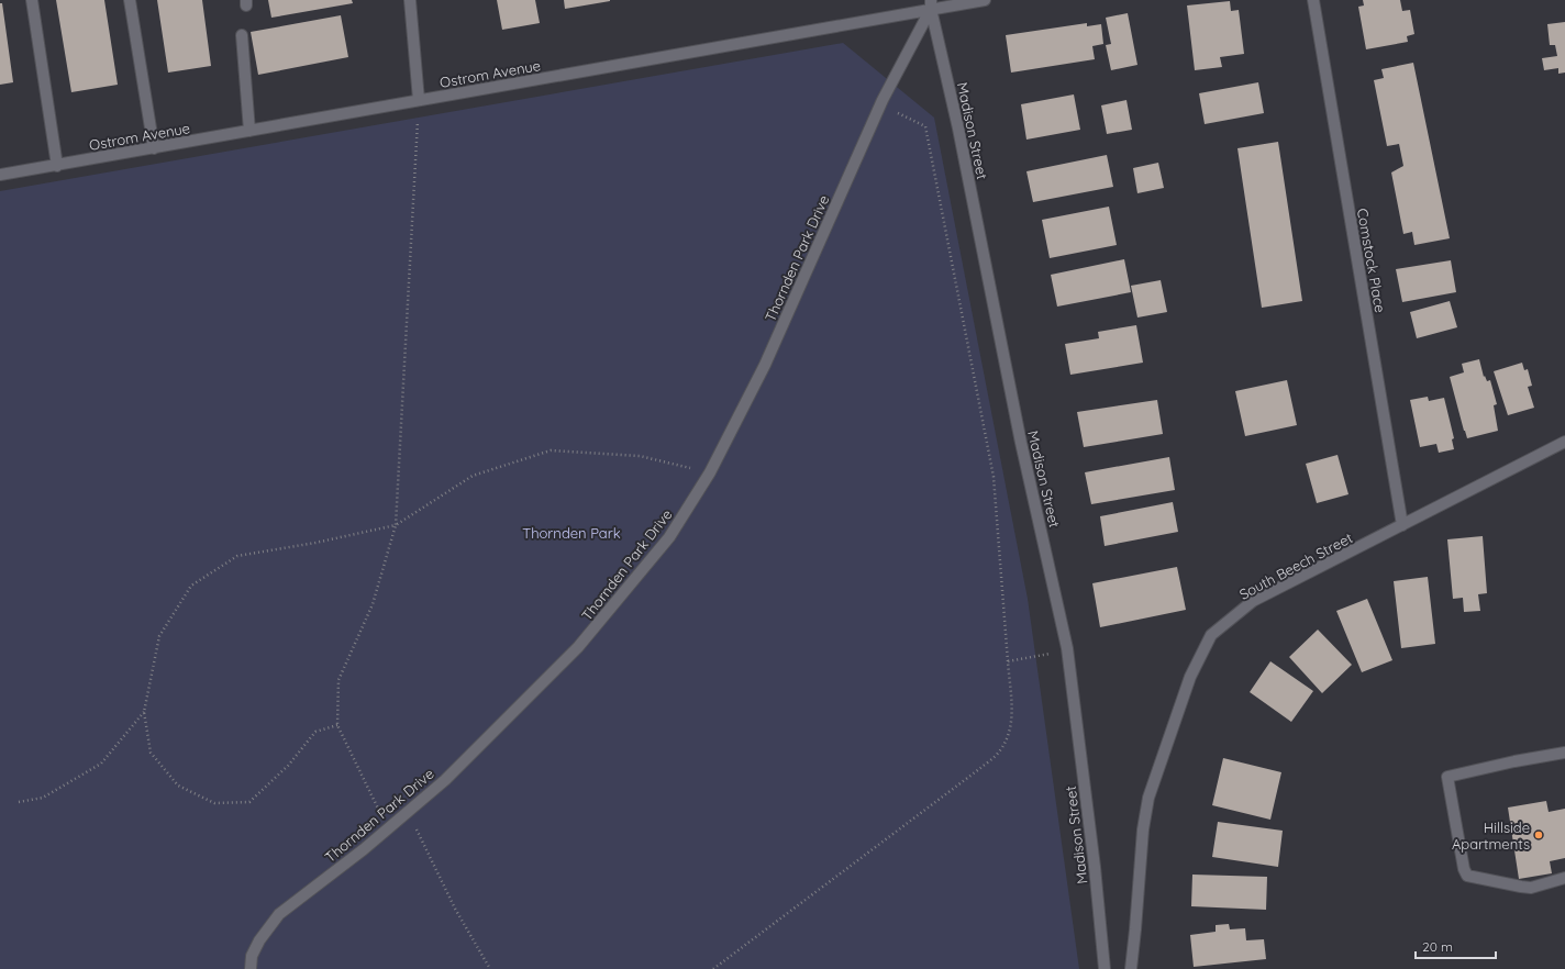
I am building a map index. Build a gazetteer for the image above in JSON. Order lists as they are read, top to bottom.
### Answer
{
  "streets": {
    "street": [
      "Ostrom Avenue",
      "Madison Street",
      "Thornden Park Drive",
      "Comstock Place",
      "South Beech Street"
    ]
  },
  "crossings": [
    ["Ostrom Avenue", "Madison Street"],
    ["Ostrom Avenue", "Thornden Park Drive"],
    ["Madison Street", "Thornden Park Drive"],
    ["Comstock Place", "South Beech Street"]
  ],
  "parks": ["Thornden Park"],
  "places": ["Hillside Apartments"],
  "scale_bar": "20 m"
}
